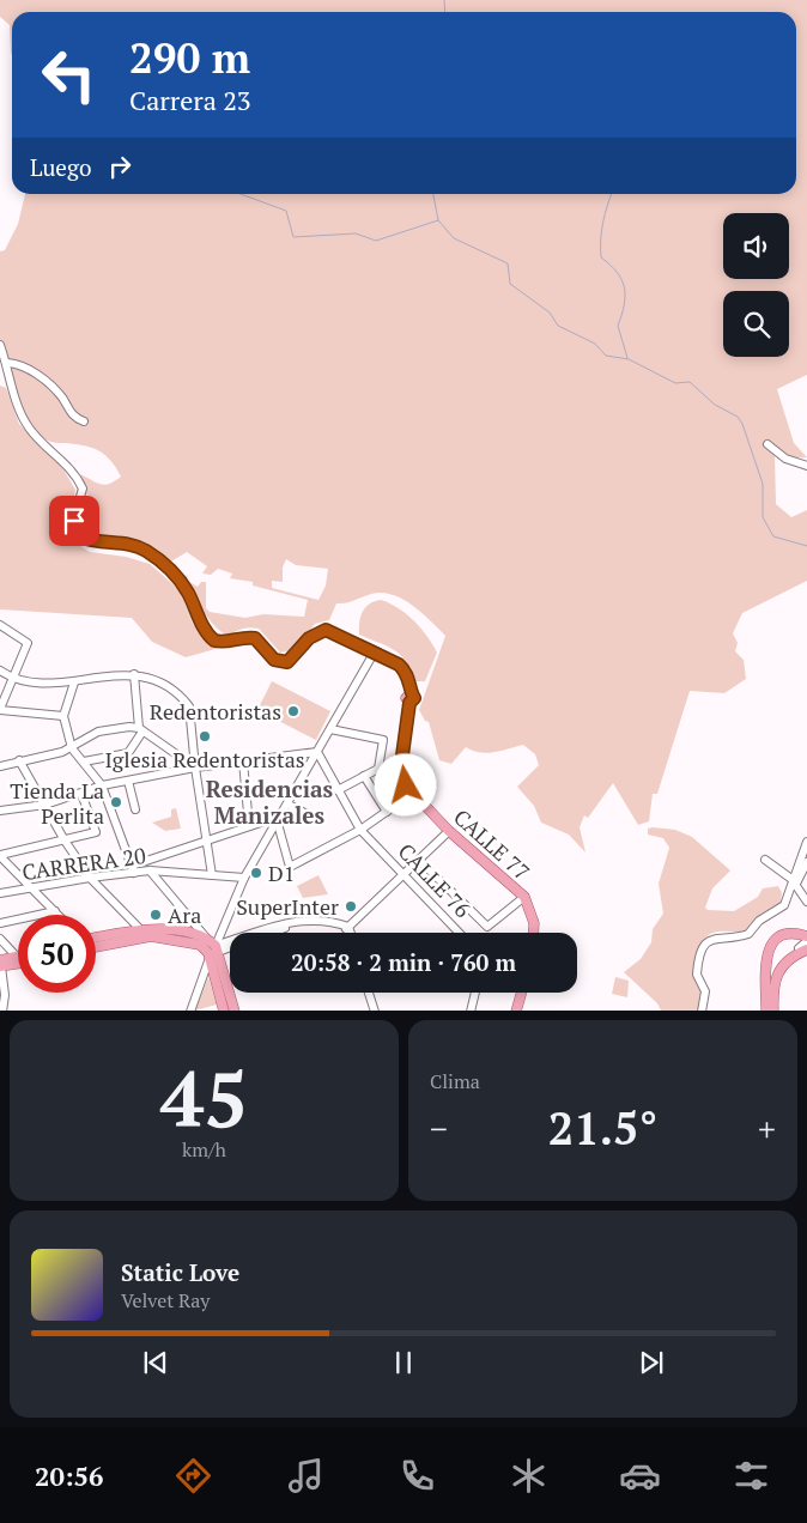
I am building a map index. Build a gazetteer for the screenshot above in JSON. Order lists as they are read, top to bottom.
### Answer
{
  "streets": {
    "main road": ["CALLE 77"],
    "street": ["CARRERA 20", "CALLE 76"]
  },
  "districts": ["Residencias Manizales"],
  "places": [
    "Redentoristas",
    "Iglesia Redentoristas",
    "Tienda La Perlita",
    "D1",
    "SuperInter",
    "Ara"
  ],
  "page": {
    "turn": ["290 m", "Carrera 23"],
    "then": "Luego",
    "limit": "50",
    "trip": "20:58 · 2 min · 760 m",
    "tile": [
      ["45", "km/h"],
      "Clima"
    ],
    "heat": ["−", "21.5°", "+"],
    "song": ["Static Love", "Velvet Ray"],
    "tabs": "20:56"
  }
}
